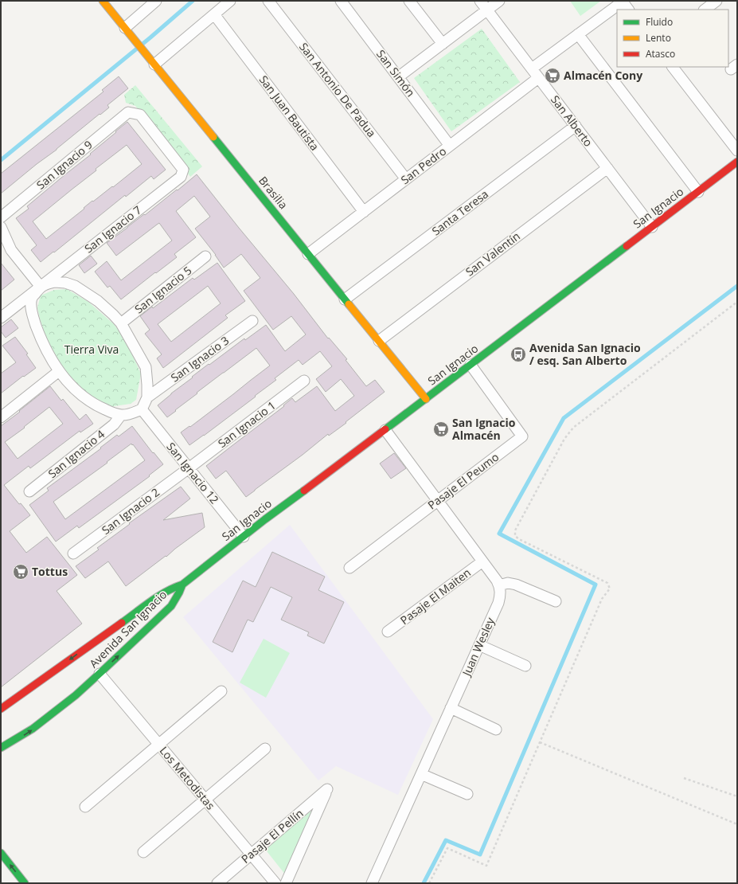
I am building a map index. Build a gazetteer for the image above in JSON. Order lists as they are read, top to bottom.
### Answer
{
  "streets": {
    "main road": ["Brasilia", "San Ignacio", "Avenida San Ignacio"],
    "street": [
      "San Simón",
      "San Antonio De Padua",
      "San Juan Bautista",
      "San Alberto",
      "San Ignacio 9",
      "San Pedro",
      "Santa Teresa",
      "San Ignacio 7",
      "San Valentín",
      "San Ignacio 5",
      "San Ignacio 3",
      "San Ignacio 1",
      "San Ignacio 4",
      "San Ignacio 12",
      "Pasaje El Peumo",
      "San Ignacio 2",
      "Pasaje El Maiten",
      "Juan Wesley",
      "Los Metodistas",
      "Pasaje El Pellín"
    ]
  },
  "crossings": [
    ["San Simón", "San Pedro"],
    ["San Antonio De Padua", "San Pedro"],
    ["San Juan Bautista", "San Pedro"],
    ["San Alberto", "San Pedro"],
    ["San Alberto", "San Ignacio"],
    ["San Alberto", "Santa Teresa"],
    ["San Alberto", "San Valentín"],
    ["San Ignacio 9", "San Ignacio 7"],
    ["San Pedro", "Brasilia"],
    ["Brasilia", "San Ignacio"],
    ["Brasilia", "Santa Teresa"],
    ["Brasilia", "San Valentín"],
    ["San Ignacio", "San Ignacio 12"],
    ["San Ignacio", "Pasaje El Peumo"],
    ["San Ignacio", "Avenida San Ignacio"],
    ["San Ignacio 1", "San Ignacio 12"],
    ["San Ignacio 1", "San Ignacio 2"],
    ["San Ignacio 12", "San Ignacio 2"],
    ["Avenida San Ignacio", "Los Metodistas"],
    ["Los Metodistas", "Pasaje El Pellín"]
  ],
  "parks": ["Tierra Viva"],
  "places": {
    "supermarket": ["Almacén Cony", "San Ignacio Almacén", "Tottus"],
    "bus stop": ["Avenida San Ignacio / esq. San Alberto"]
  },
  "legend": ["Fluido", "Lento", "Atasco"]
}
